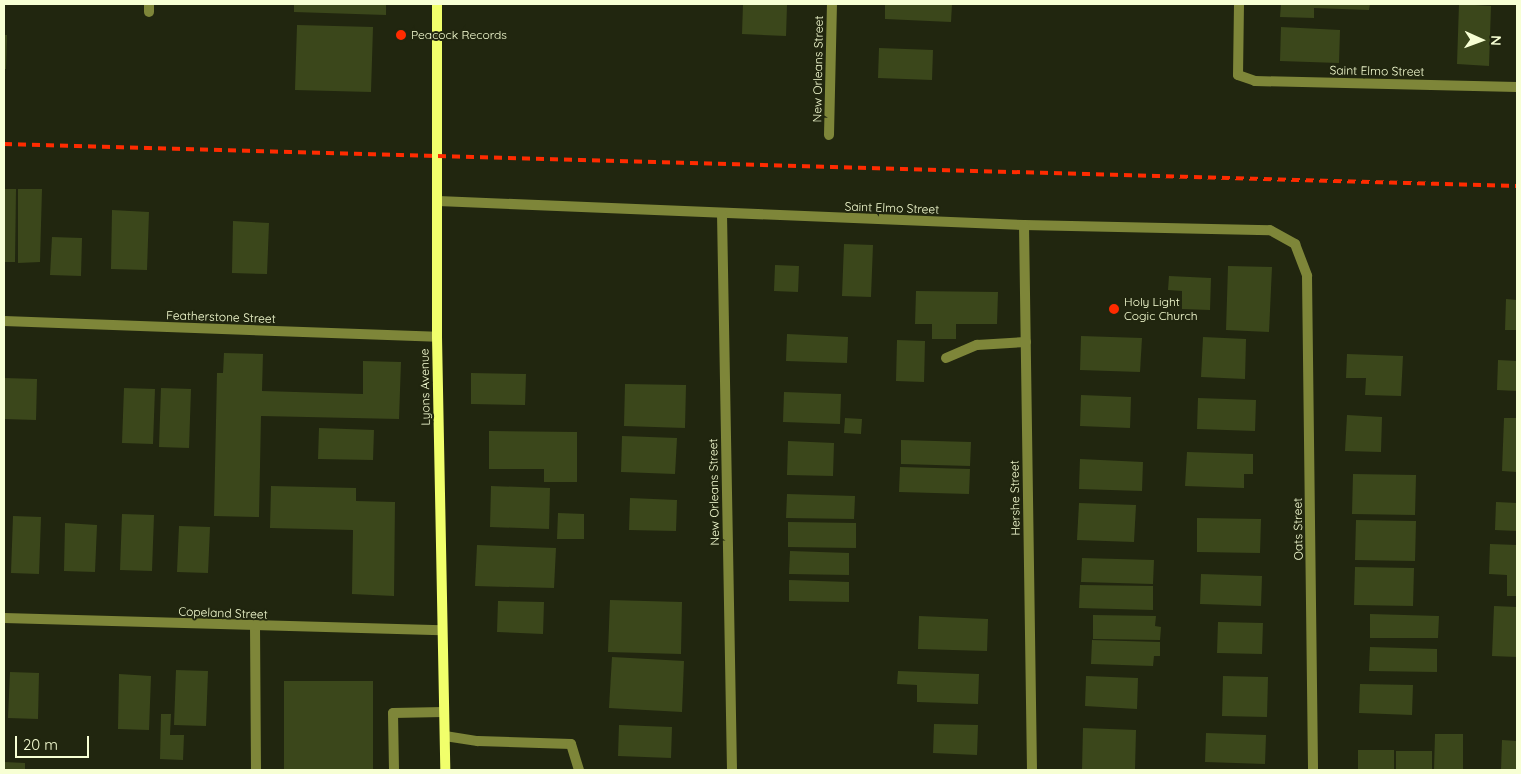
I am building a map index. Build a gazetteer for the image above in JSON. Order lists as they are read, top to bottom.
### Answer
{
  "streets": {
    "street": [
      "New Orleans Street",
      "Saint Elmo Street",
      "Featherstone Street",
      "Lyons Avenue",
      "Hershe Street",
      "Oats Street",
      "Copeland Street"
    ]
  },
  "crossings": [
    ["New Orleans Street", "Saint Elmo Street"],
    ["Saint Elmo Street", "Lyons Avenue"],
    ["Saint Elmo Street", "Hershe Street"],
    ["Saint Elmo Street", "Oats Street"],
    ["Featherstone Street", "Lyons Avenue"],
    ["Lyons Avenue", "Copeland Street"]
  ],
  "places": ["Peacock Records", "Holy Light Cogic Church"],
  "scale_bar": "20 m",
  "north": "right"
}
